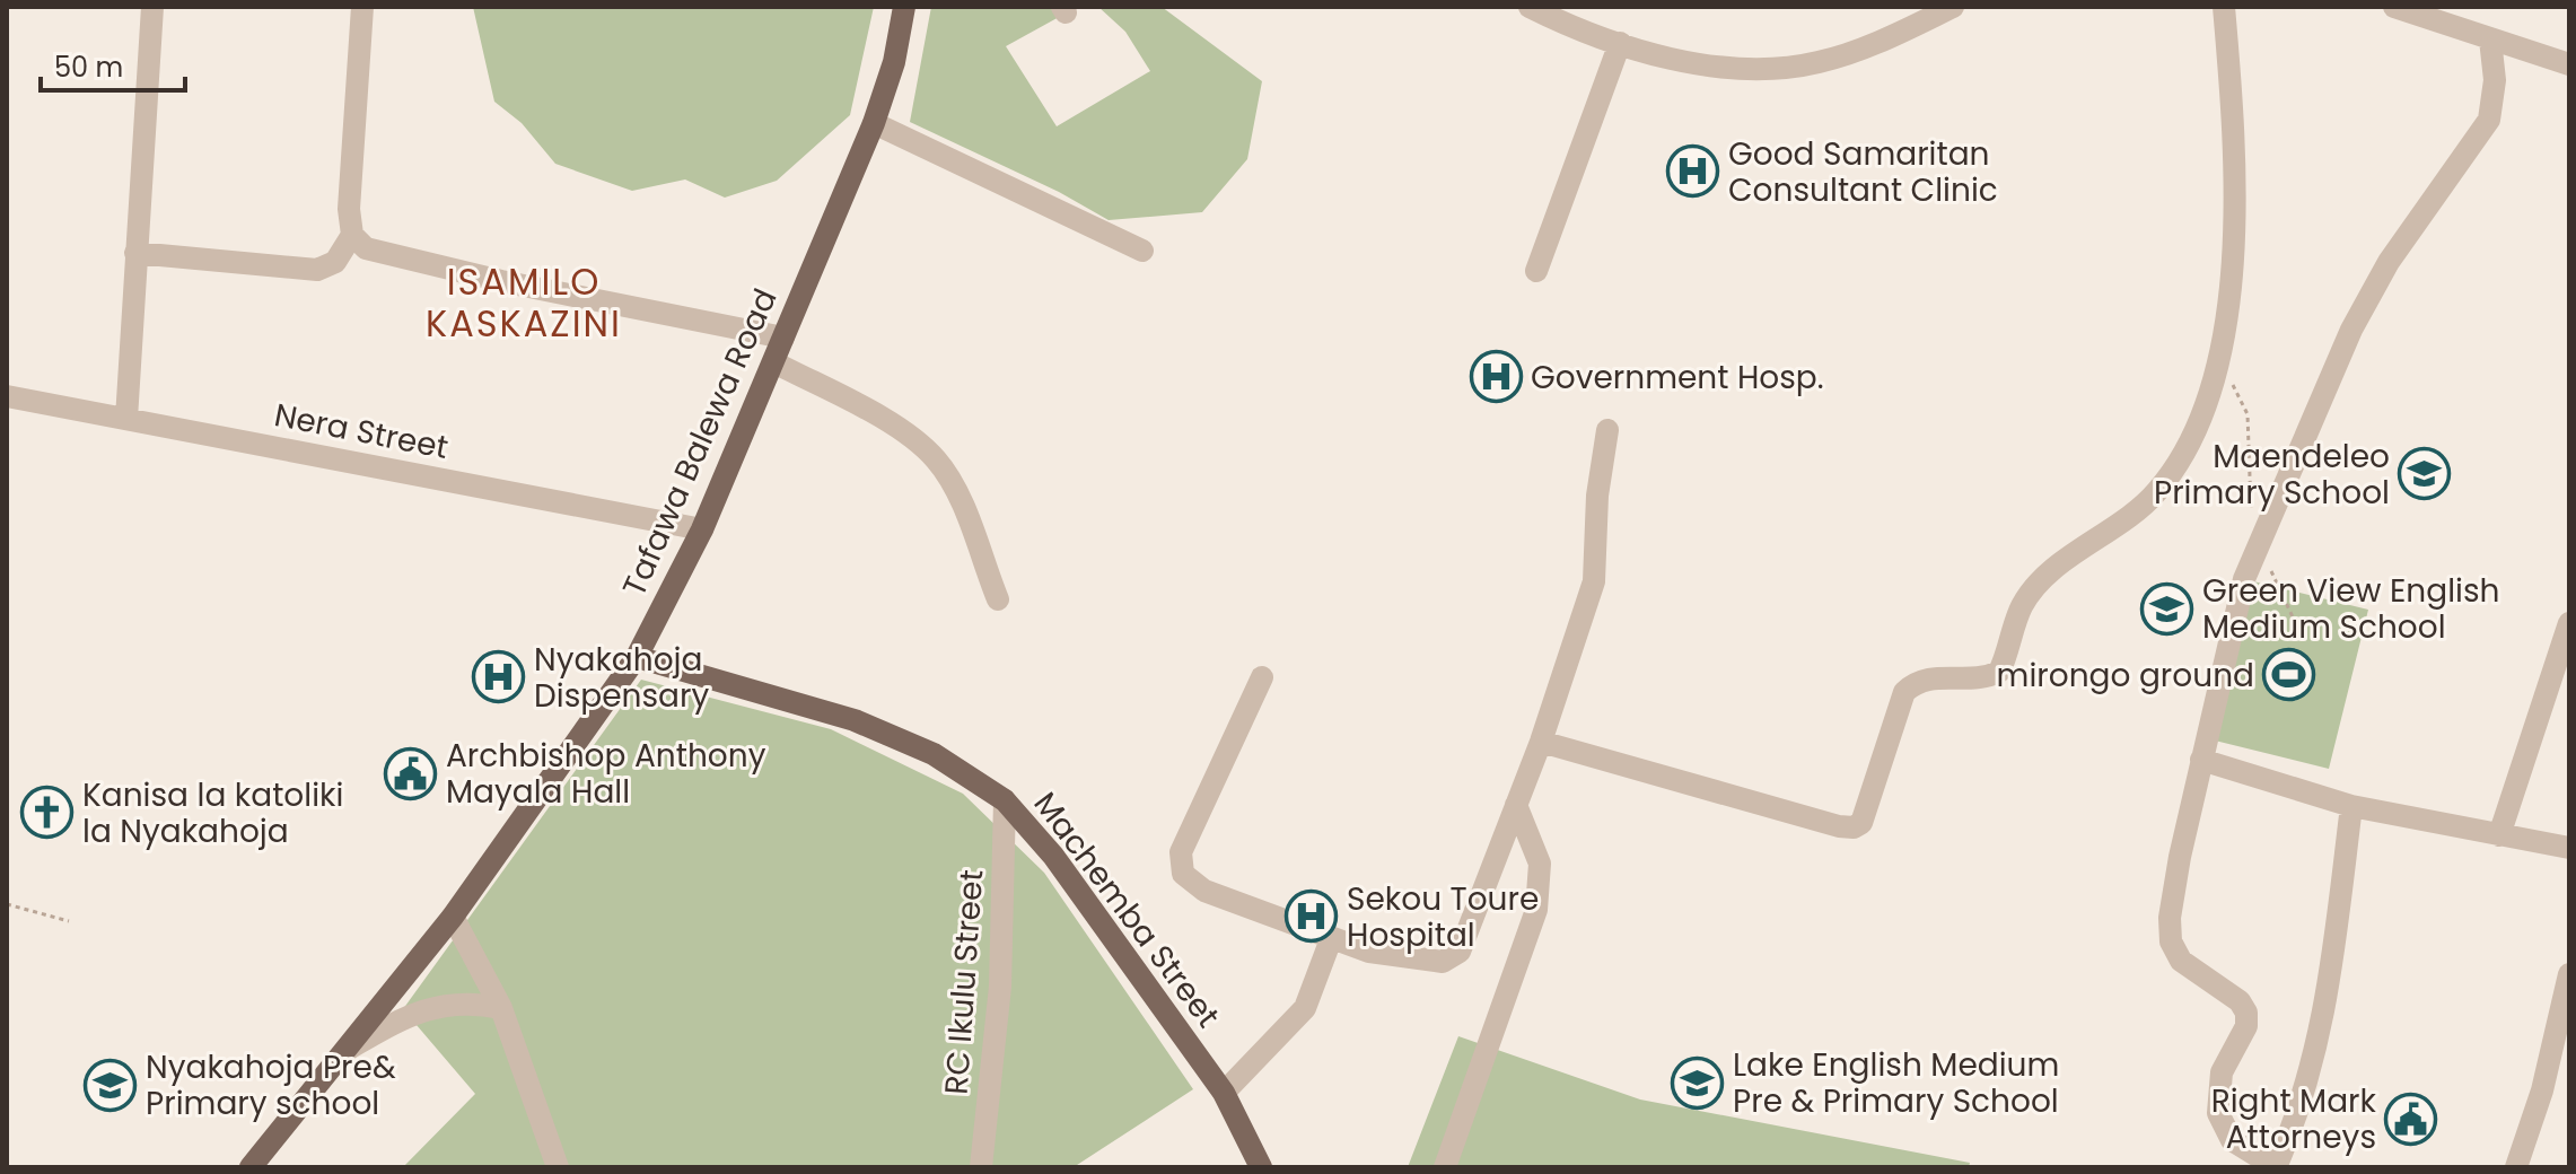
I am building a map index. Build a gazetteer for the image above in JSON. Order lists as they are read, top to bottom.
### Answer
{
  "streets": {
    "main road": ["Tafawa Balewa Road", "Machemba Street"],
    "street": ["Nera Street", "RC Ikulu Street"]
  },
  "crossings": [
    ["Nera Street", "Tafawa Balewa Road"],
    ["Tafawa Balewa Road", "Machemba Street"],
    ["Machemba Street", "RC Ikulu Street"]
  ],
  "districts": ["ISAMILO KASKAZINI"],
  "places": {
    "hospital": [
      "Good Samaritan Consultant Clinic",
      "Government Hosp.",
      "Nyakahoja Dispensary",
      "Sekou Toure Hospital"
    ],
    "school or university": [
      "Maendeleo Primary School",
      "Green View English Medium School",
      "Lake English Medium Pre & Primary School",
      "Nyakahoja Pre& Primary school"
    ],
    "sports": ["mirongo ground"],
    "public building": ["Archbishop Anthony Mayala Hall", "Right Mark Attorneys"],
    "church": ["Kanisa la katoliki la Nyakahoja"]
  },
  "scale_bar": "50 m"
}
